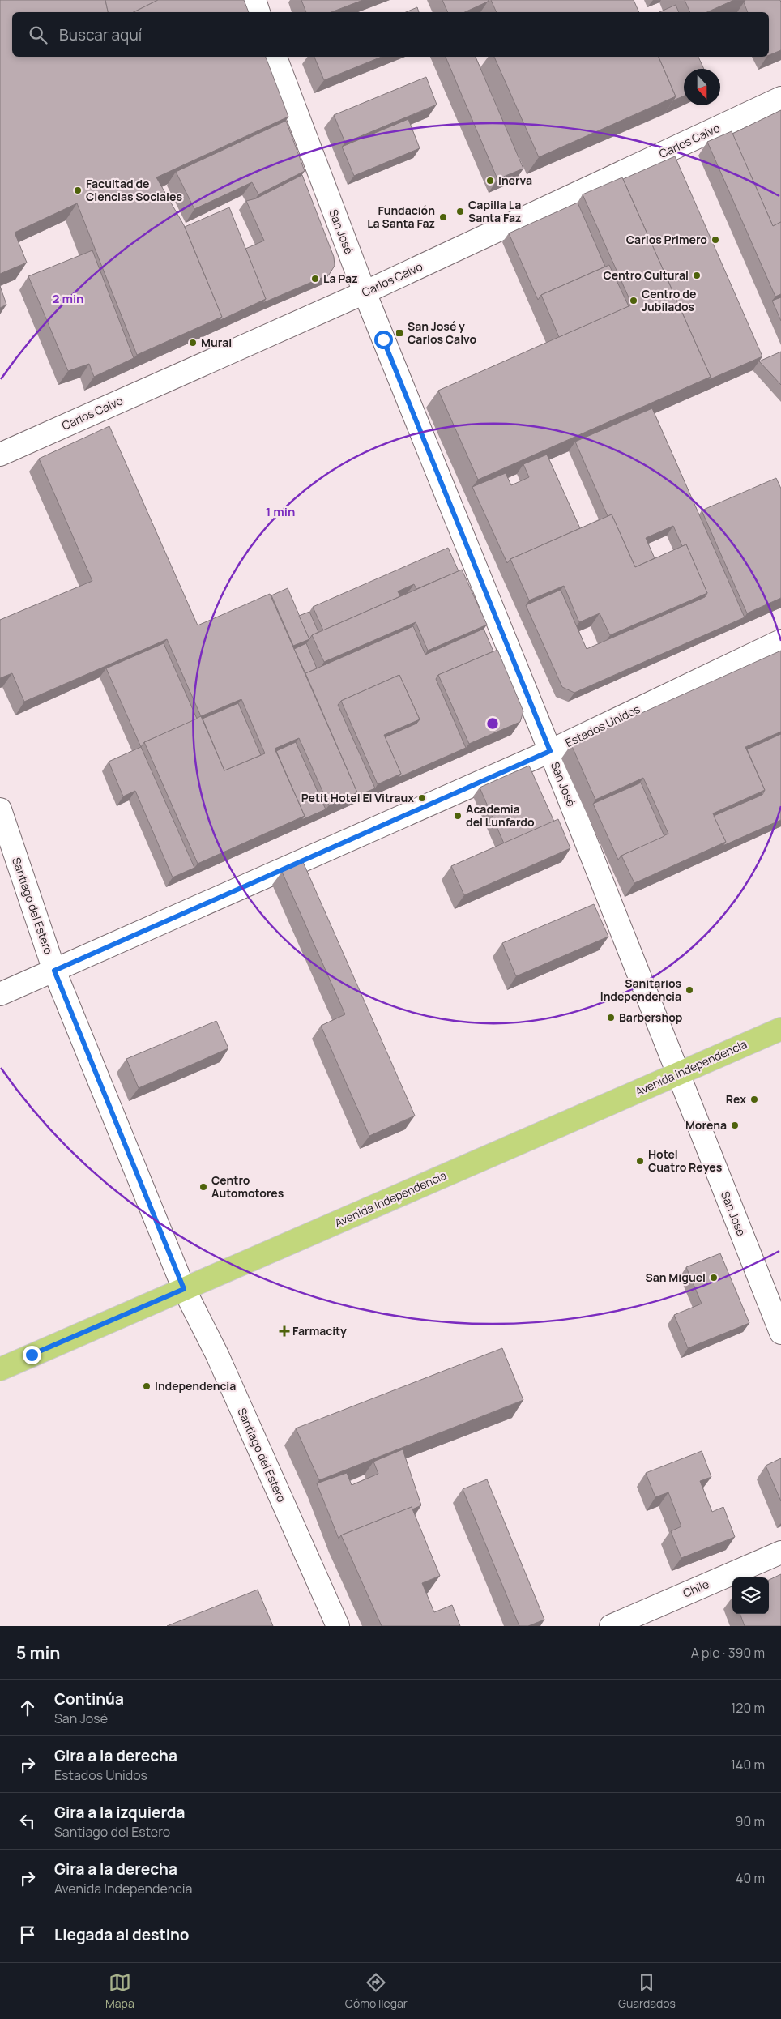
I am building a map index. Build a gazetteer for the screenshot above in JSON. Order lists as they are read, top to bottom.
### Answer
{
  "streets": {
    "main road": ["Avenida Independencia"],
    "street": [
      "Carlos Calvo",
      "San José",
      "Estados Unidos",
      "Santiago del Estero",
      "Chile"
    ]
  },
  "crossings": [
    ["Carlos Calvo", "San José"],
    ["San José", "Estados Unidos"],
    ["San José", "Avenida Independencia"],
    ["Estados Unidos", "Santiago del Estero"],
    ["Santiago del Estero", "Avenida Independencia"]
  ],
  "places": {
    "other": [
      "Inerva",
      "Facultad de Ciencias Sociales",
      "Capilla La Santa Faz",
      "Fundación La Santa Faz",
      "Carlos Primero",
      "Centro Cultural",
      "La Paz",
      "Centro de Jubilados",
      "Mural",
      "Petit Hotel El Vitraux",
      "Academia del Lunfardo",
      "Sanitarios Independencia",
      "Barbershop",
      "Rex",
      "Morena",
      "Hotel Cuatro Reyes",
      "Centro Automotores",
      "San Miguel",
      "Independencia"
    ],
    "transit": ["San José y Carlos Calvo"],
    "health": ["Farmacity"]
  },
  "north": "bottom",
  "page": {
    "search": "Buscar aquí",
    "heading": ["5 min", "A pie · 390 m"],
    "list": [
      ["Continúa", "San José", "120 m"],
      ["Gira a la derecha", "Estados Unidos", "140 m"],
      ["Gira a la izquierda", "Santiago del Estero", "90 m"],
      ["Gira a la derecha", "Avenida Independencia", "40 m"],
      "Llegada al destino"
    ],
    "nav": ["Mapa", "Cómo llegar", "Guardados"]
  },
  "rings": ["2 min", "1 min"]
}
